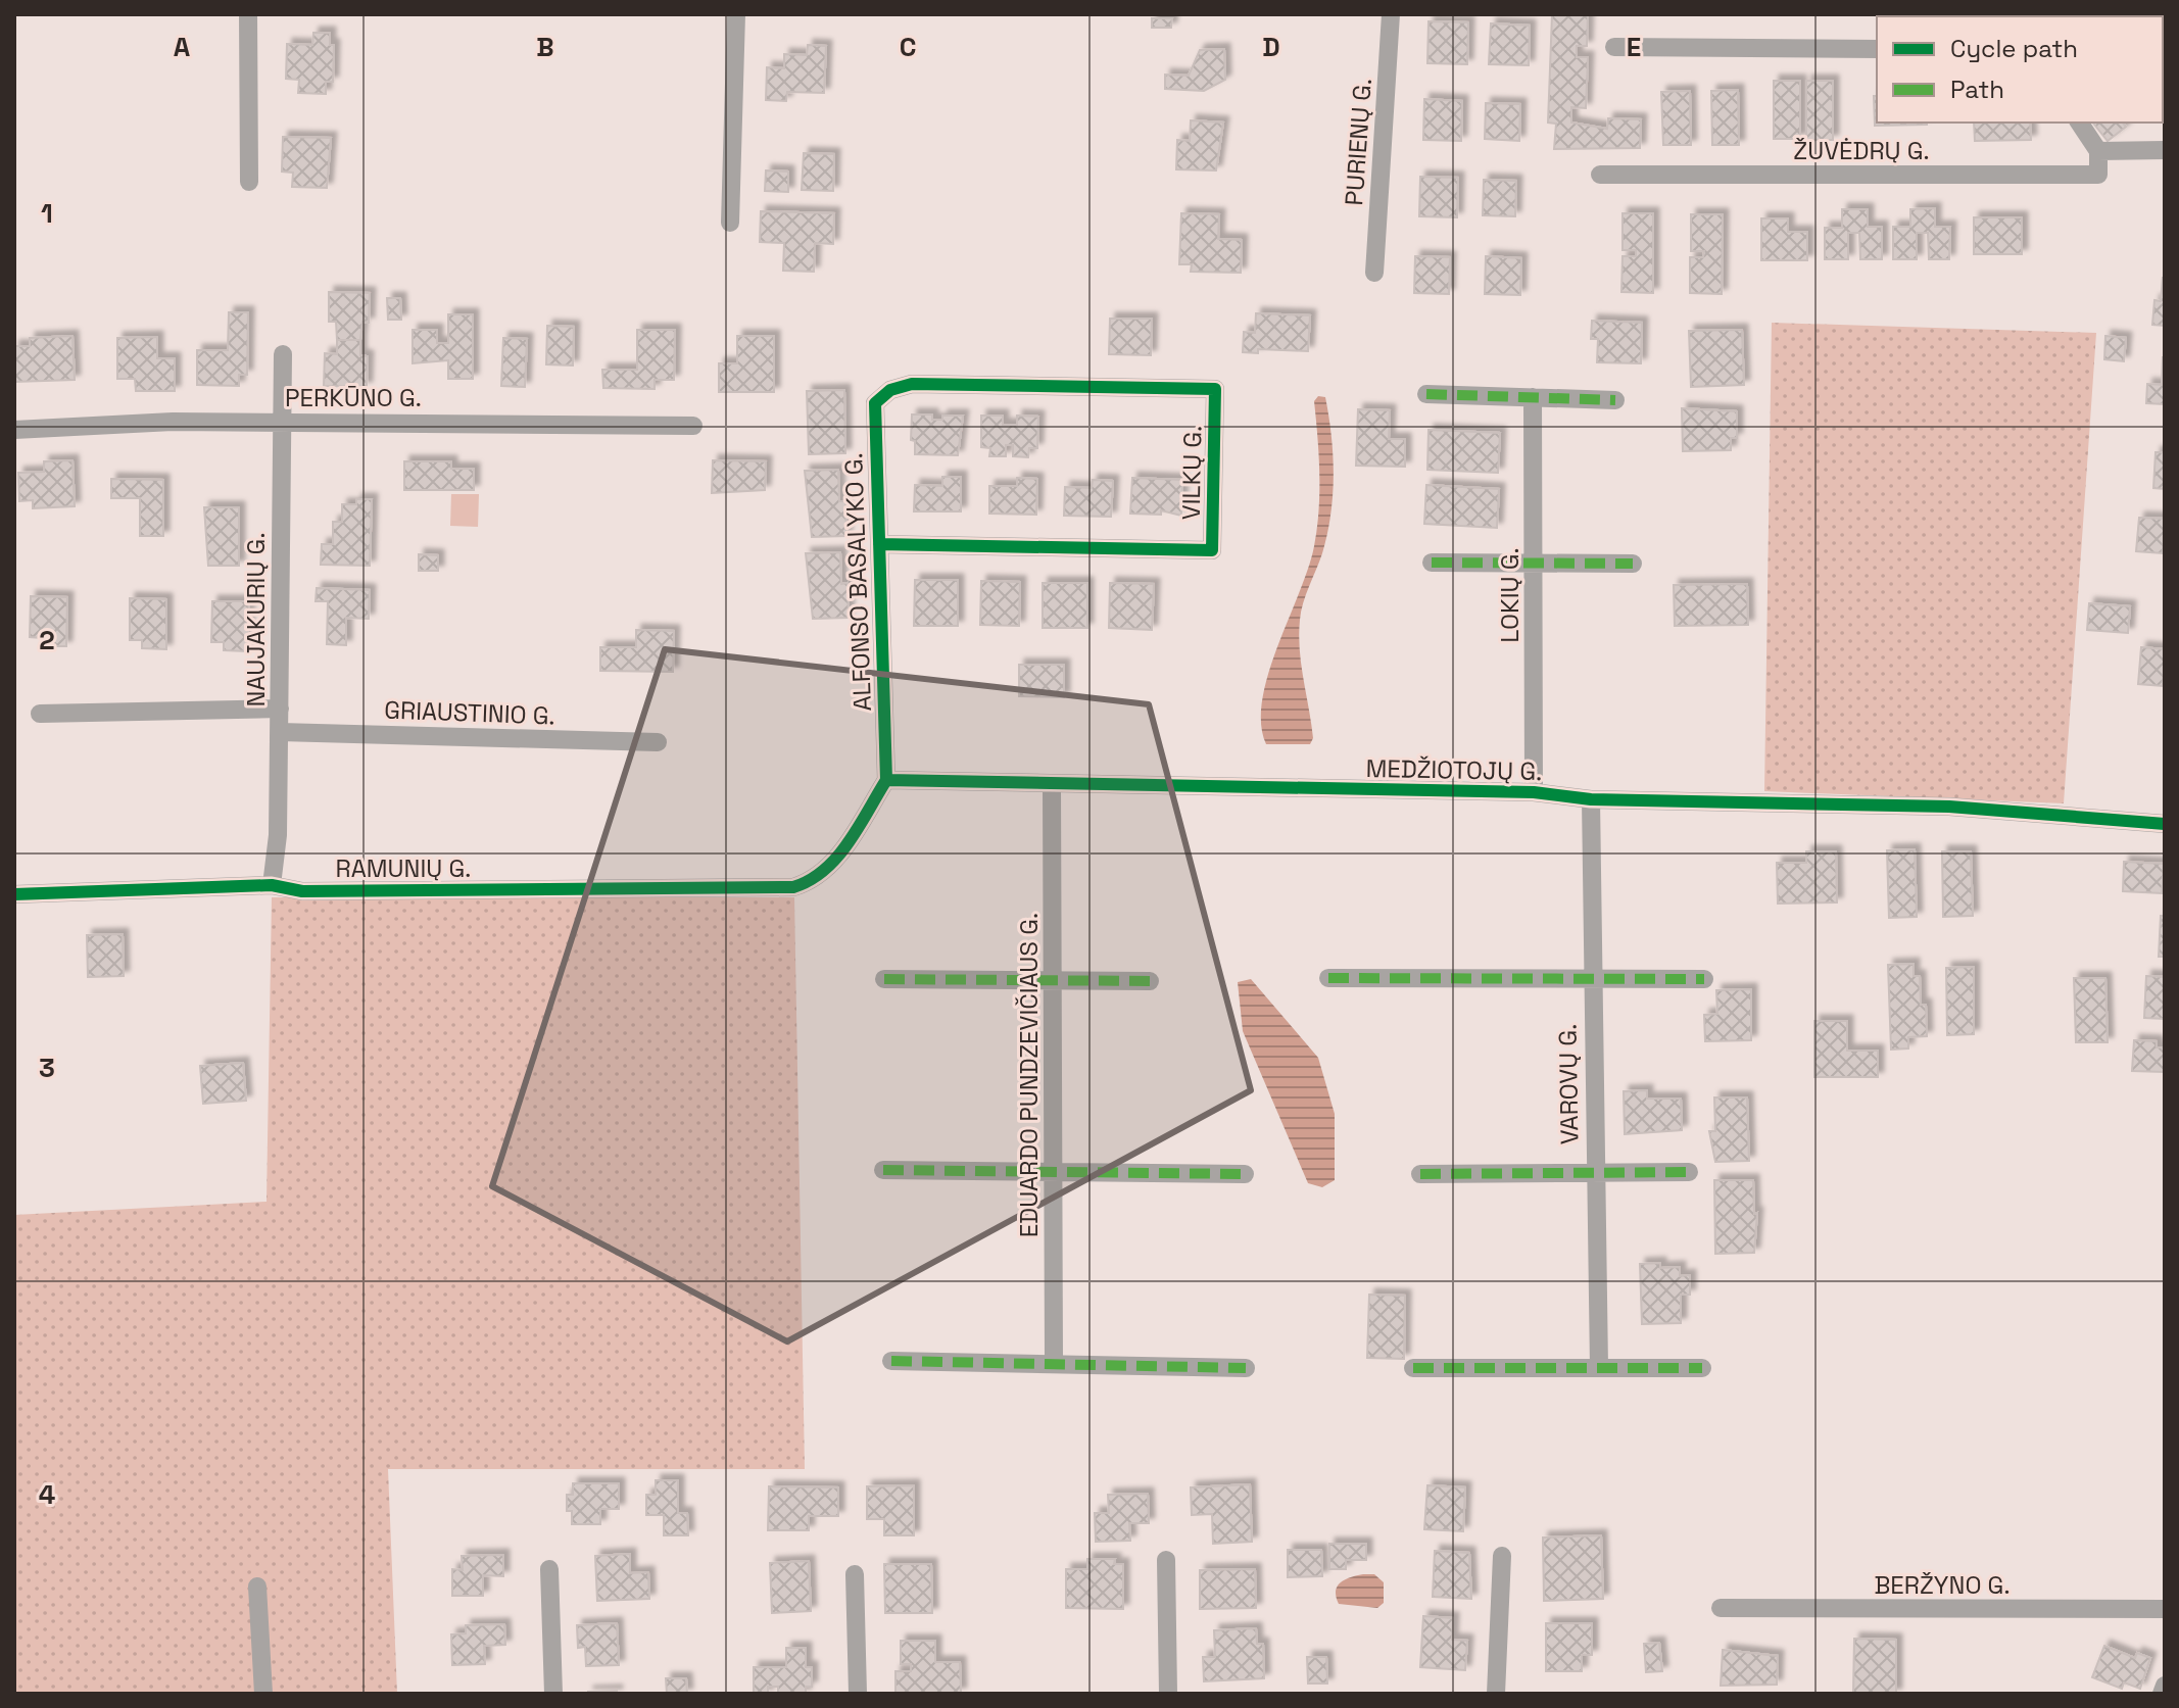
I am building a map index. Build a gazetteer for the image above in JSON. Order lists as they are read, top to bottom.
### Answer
{
  "streets": {
    "street": [
      "PURIENŲ G.",
      "ŽUVĖDRŲ G.",
      "PERKŪNO G.",
      "VILKŲ G.",
      "ALFONSO BASALYKO G.",
      "LOKIŲ G.",
      "NAUJAKURIŲ G.",
      "GRIAUSTINIO G.",
      "MEDŽIOTOJŲ G.",
      "RAMUNIŲ G.",
      "EDUARDO PUNDZEVIČIAUS G.",
      "VAROVŲ G.",
      "BERŽYNO G."
    ]
  },
  "crossings": [
    ["PERKŪNO G.", "NAUJAKURIŲ G."],
    ["VILKŲ G.", "ALFONSO BASALYKO G."],
    ["ALFONSO BASALYKO G.", "MEDŽIOTOJŲ G."],
    ["ALFONSO BASALYKO G.", "RAMUNIŲ G."],
    ["LOKIŲ G.", "MEDŽIOTOJŲ G."],
    ["NAUJAKURIŲ G.", "GRIAUSTINIO G."],
    ["NAUJAKURIŲ G.", "RAMUNIŲ G."],
    ["MEDŽIOTOJŲ G.", "RAMUNIŲ G."],
    ["MEDŽIOTOJŲ G.", "EDUARDO PUNDZEVIČIAUS G."],
    ["MEDŽIOTOJŲ G.", "VAROVŲ G."]
  ],
  "legend": ["Cycle path", "Path"],
  "grid": {
    "columns": [
      "A",
      "B",
      "C",
      "D",
      "E"
    ],
    "rows": [
      "1",
      "2",
      "3",
      "4"
    ]
  }
}
